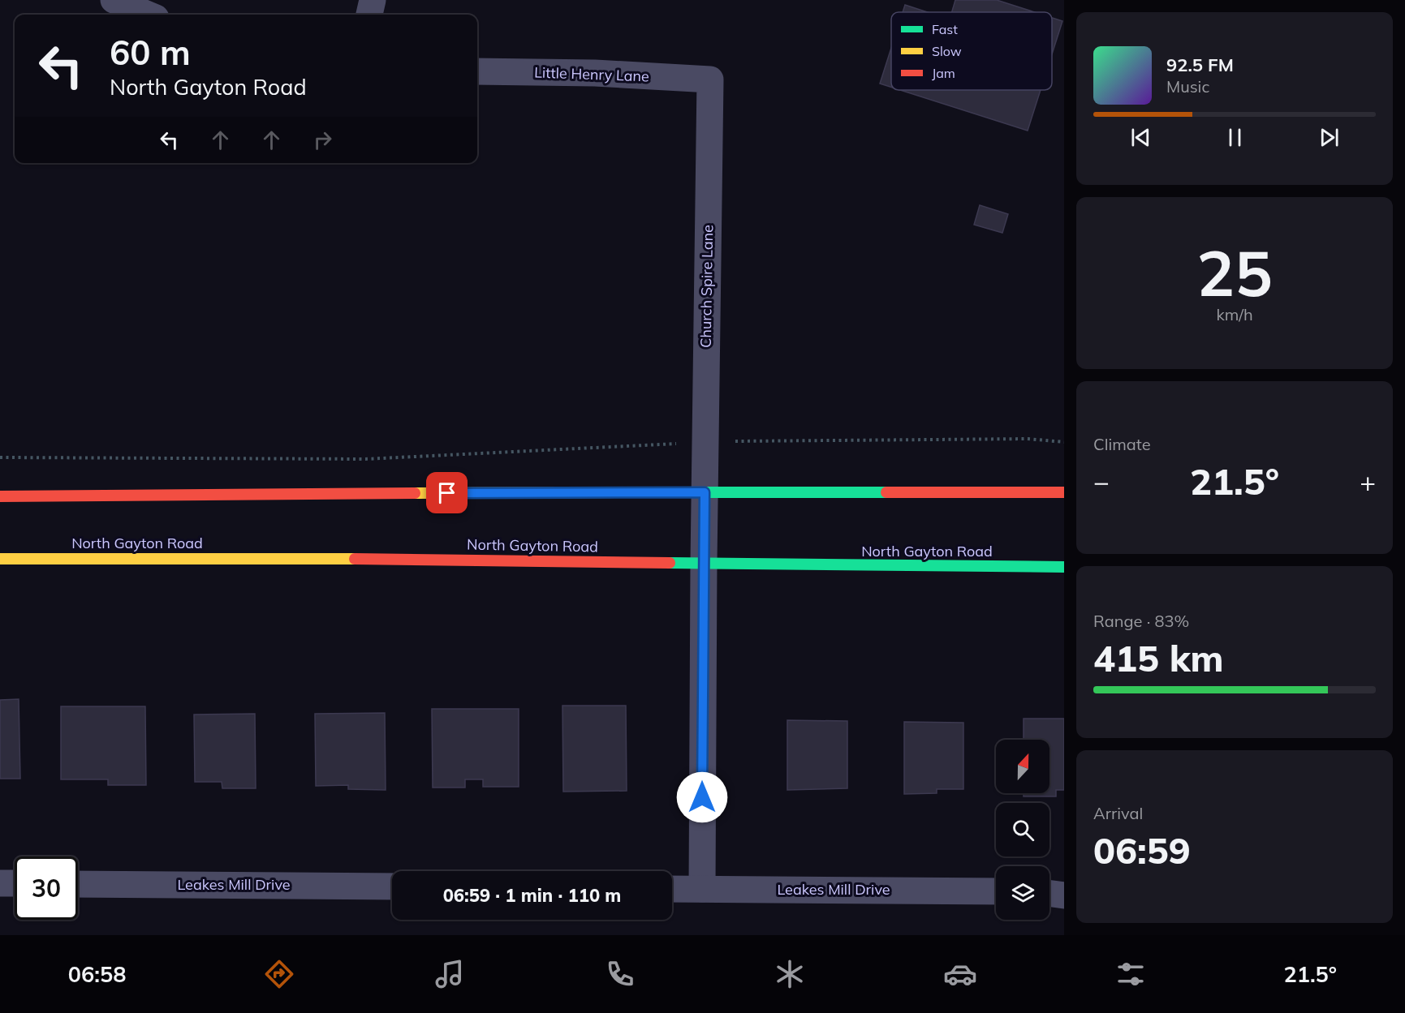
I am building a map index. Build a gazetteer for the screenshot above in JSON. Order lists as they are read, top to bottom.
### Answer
{
  "streets": {
    "main road": ["North Gayton Road"],
    "street": ["Little Henry Lane", "Church Spire Lane", "Leakes Mill Drive"]
  },
  "crossings": [
    ["Little Henry Lane", "Church Spire Lane"],
    ["Church Spire Lane", "North Gayton Road"],
    ["Church Spire Lane", "Leakes Mill Drive"]
  ],
  "legend": ["Fast", "Slow", "Jam"],
  "north": "top",
  "page": {
    "turn": ["60 m", "North Gayton Road"],
    "song": ["92.5 FM", "Music"],
    "tile": [
      ["25", "km/h"],
      "Climate",
      ["Range · 83%", "415 km"],
      ["Arrival", "06:59"]
    ],
    "heat": ["−", "21.5°", "+"],
    "limit": "30",
    "trip": "06:59 · 1 min · 110 m",
    "tabs": ["06:58", "21.5°"]
  }
}
